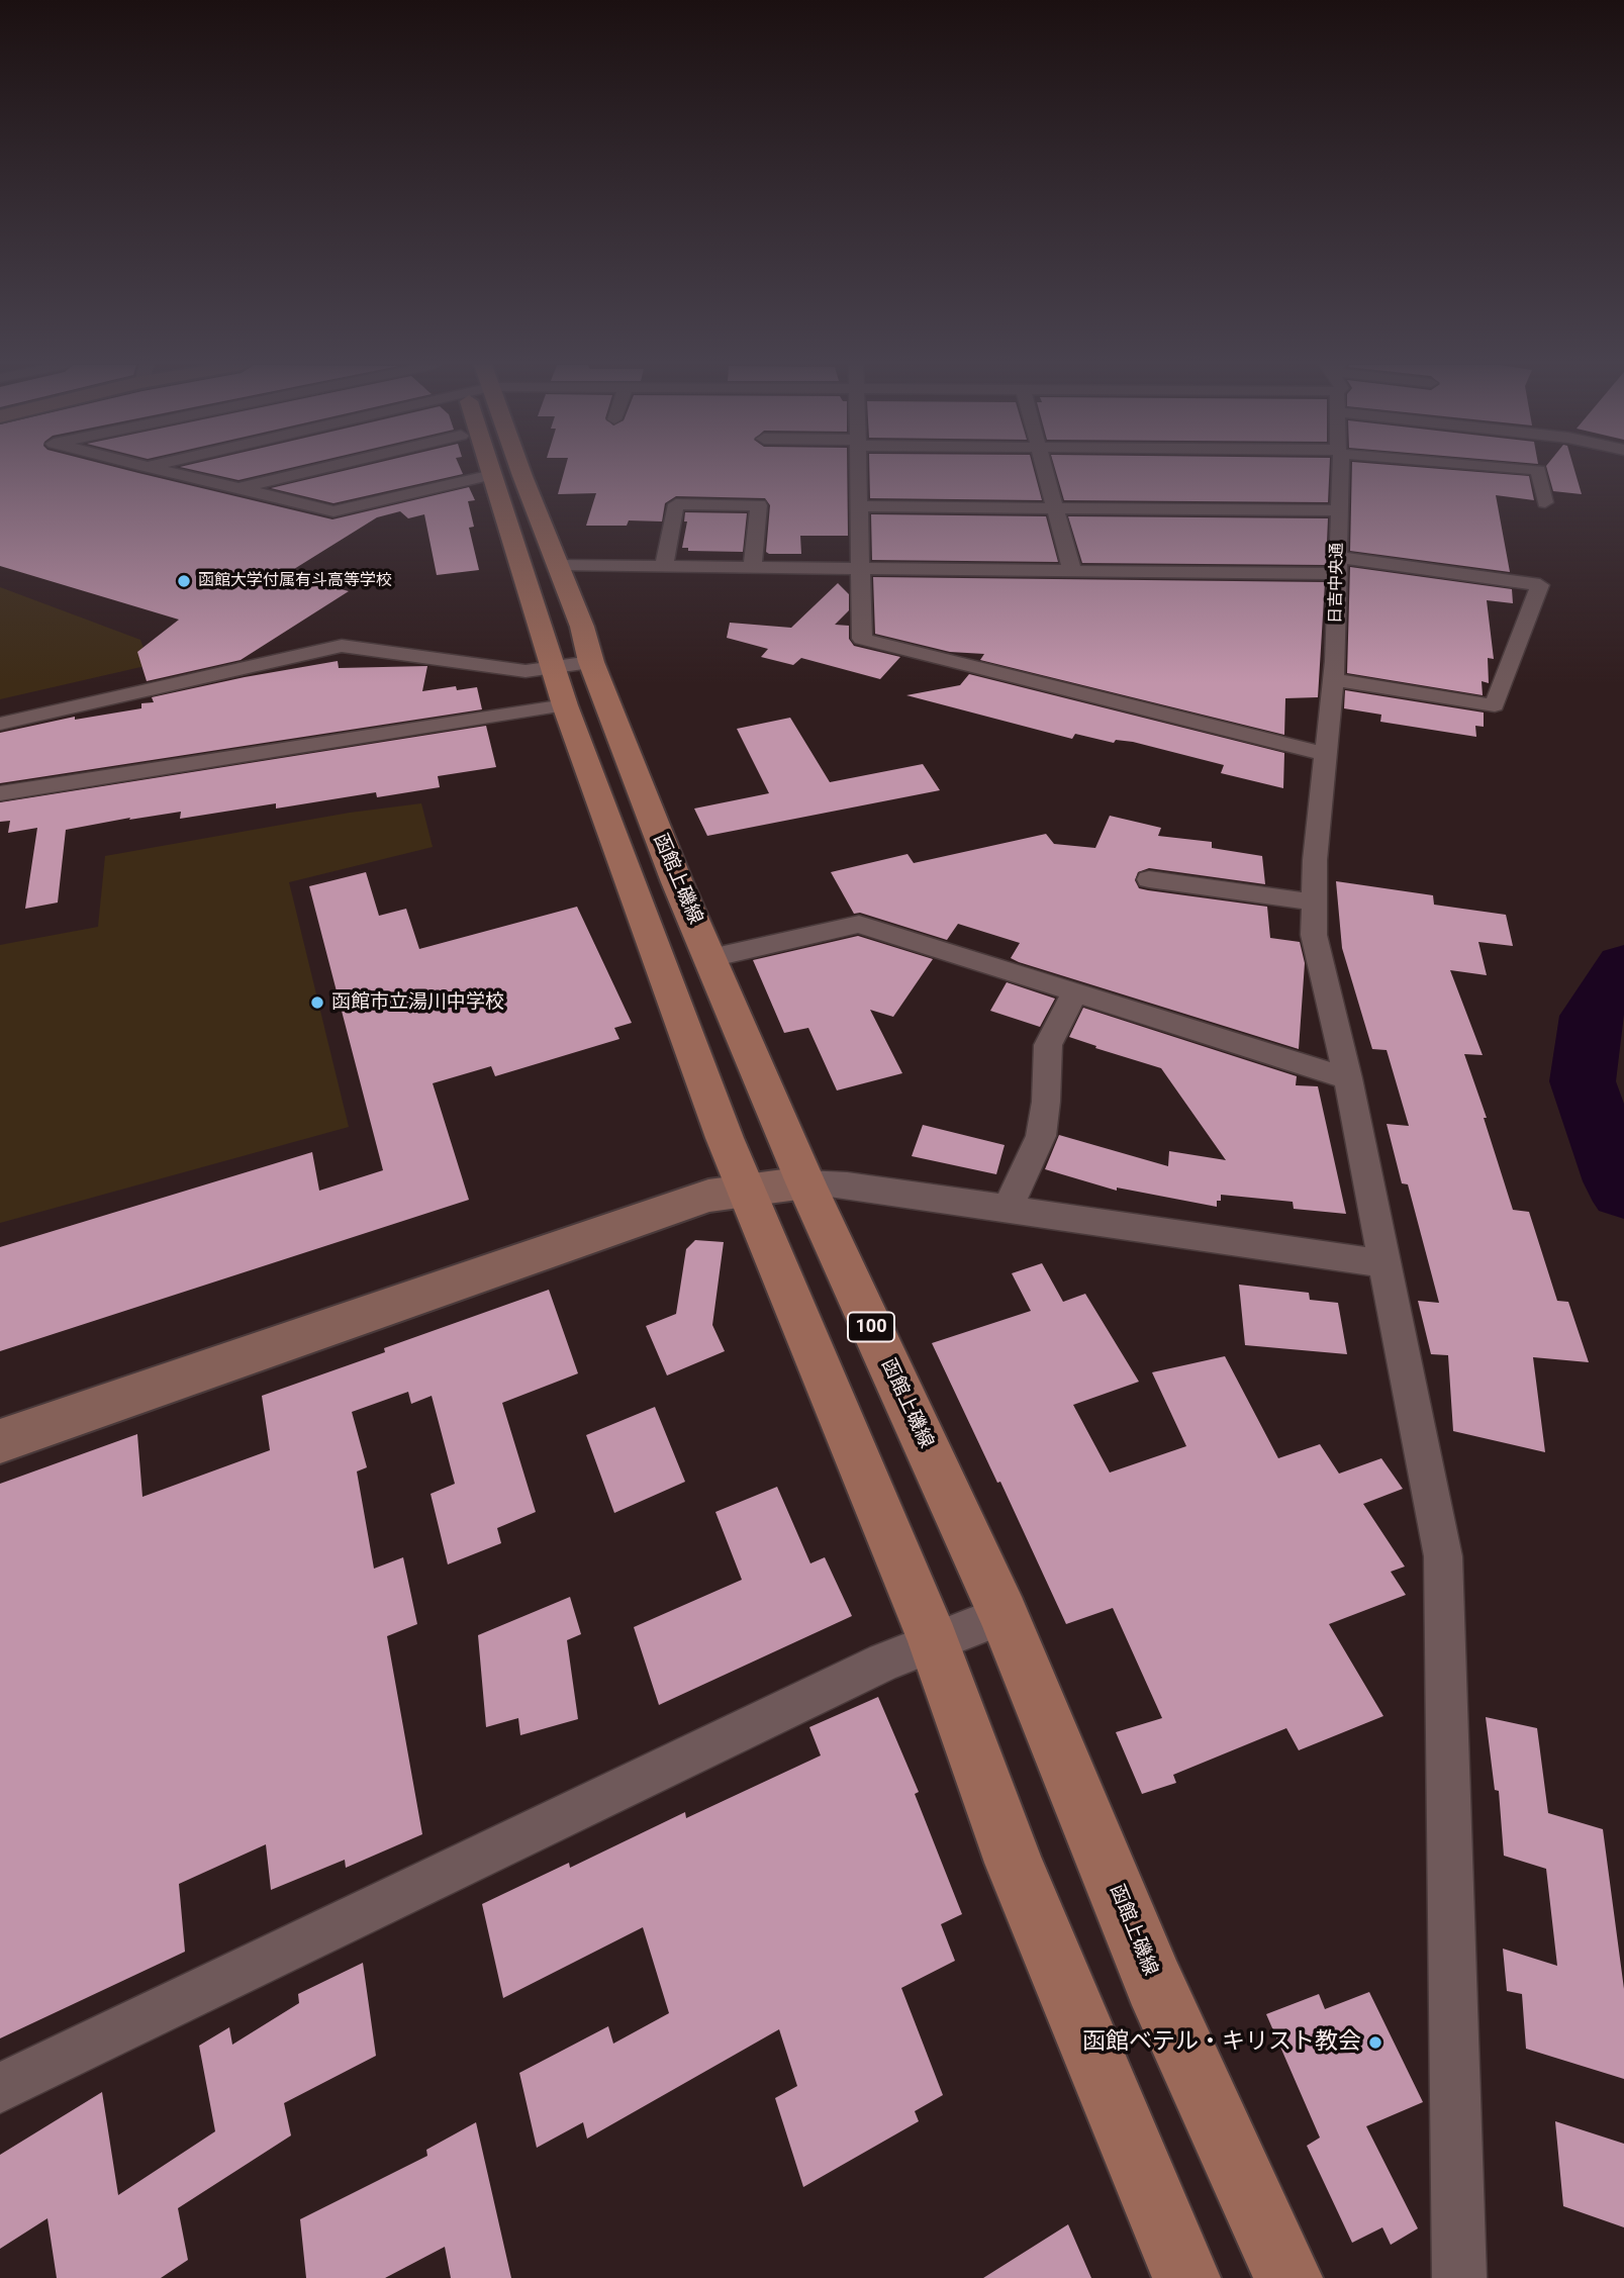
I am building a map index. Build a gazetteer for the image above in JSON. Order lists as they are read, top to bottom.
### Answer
{
  "streets": {
    "main road": ["函館上磯線", "100"],
    "street": ["日吉中央通"]
  },
  "places": ["函館大学付属有斗高等学校", "函館市立湯川中学校", "函館ベテル・キリスト教会"]
}
